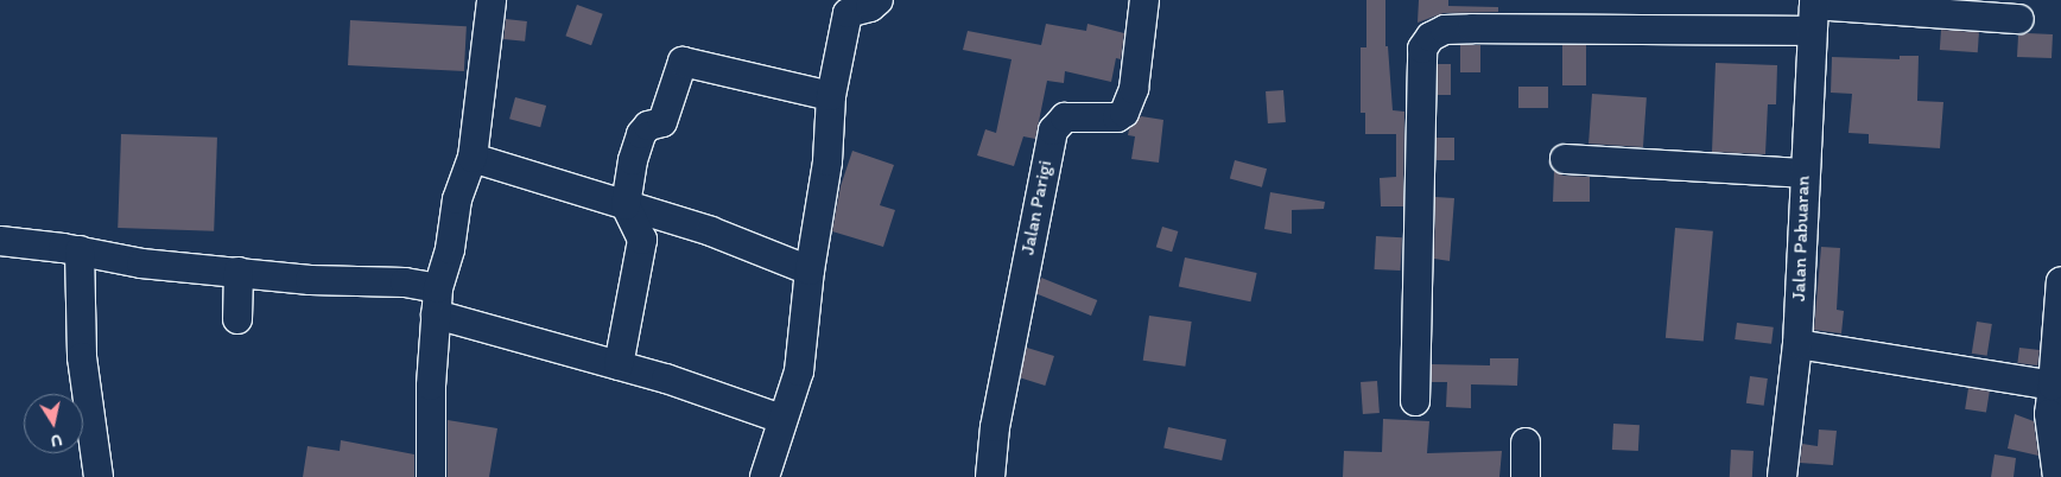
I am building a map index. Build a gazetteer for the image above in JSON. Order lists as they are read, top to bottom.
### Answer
{
  "streets": {
    "street": ["Jalan Parigi", "Jalan Pabuaran"]
  },
  "north": "bottom"
}
